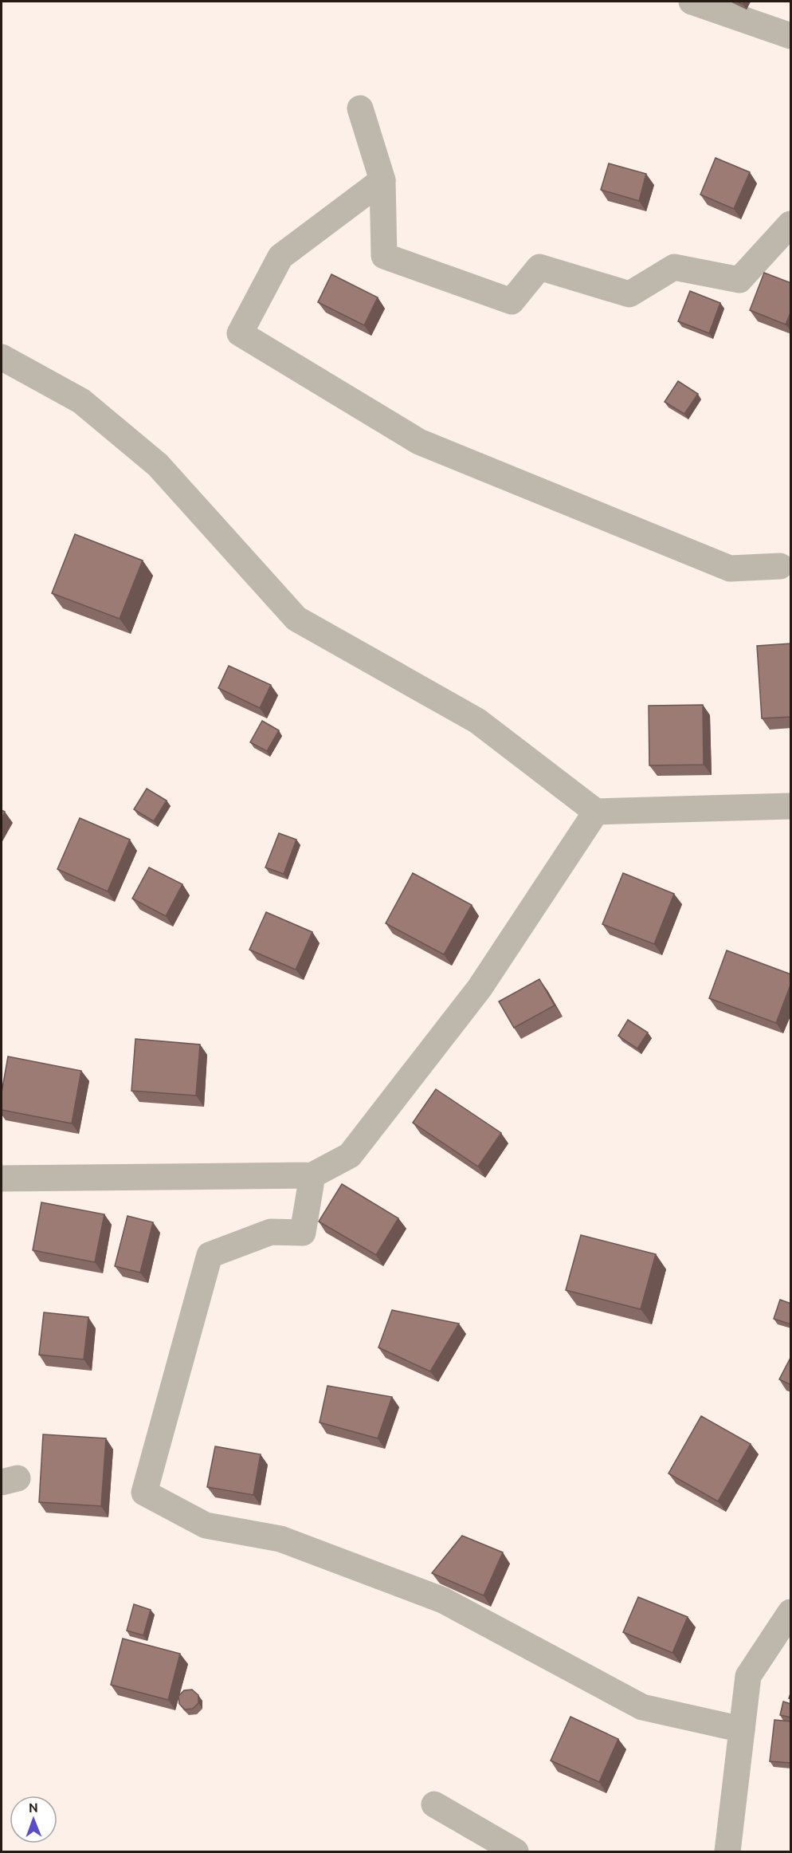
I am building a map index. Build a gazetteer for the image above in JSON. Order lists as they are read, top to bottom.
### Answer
{
  "north": "top"
}
